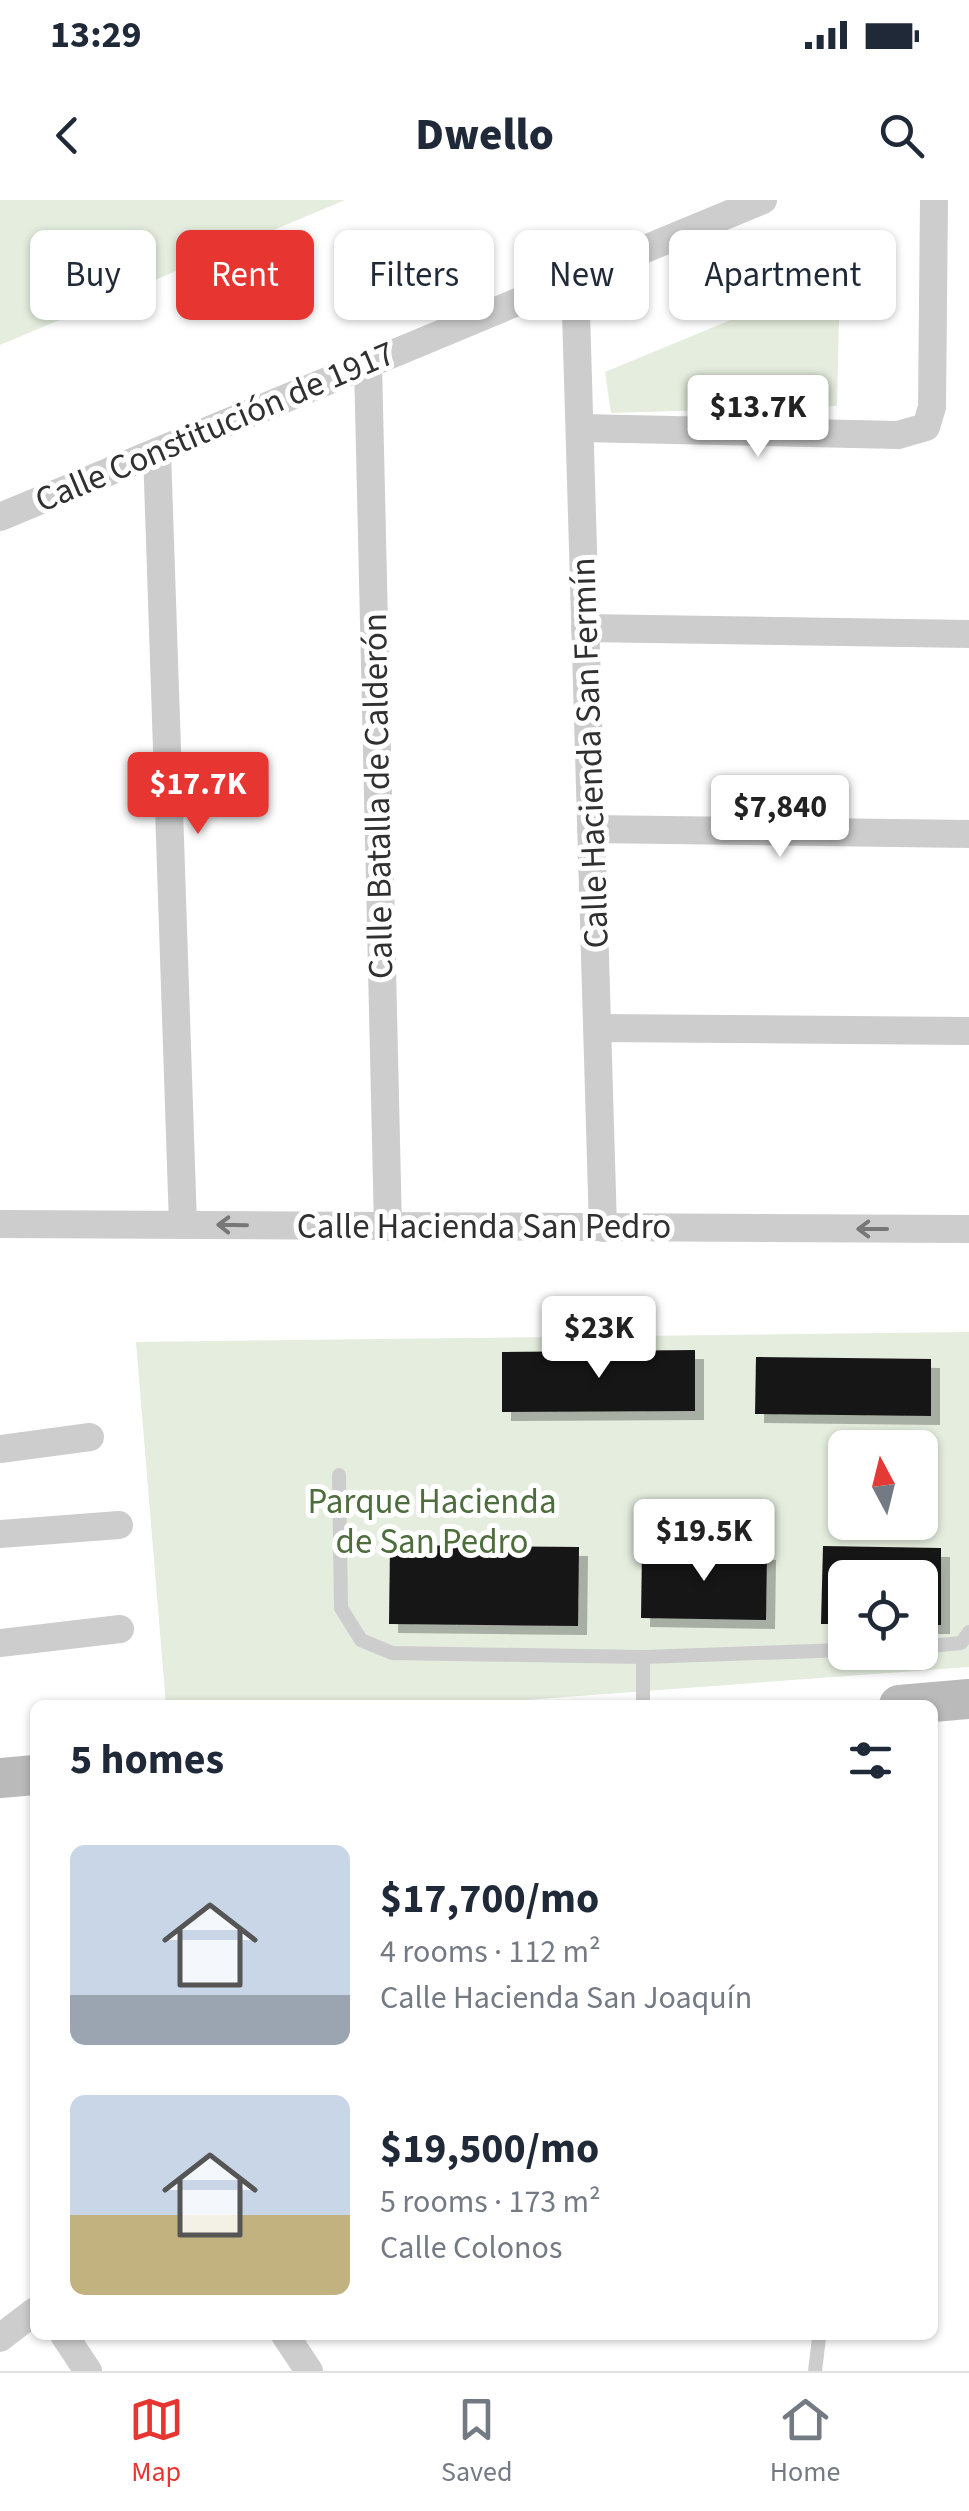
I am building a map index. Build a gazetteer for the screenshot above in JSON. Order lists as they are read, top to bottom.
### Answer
{
  "streets": {
    "street": [
      "Calle Constitución de 1917",
      "Calle Hacienda San Fermín",
      "Calle Batalla de Calderón",
      "Calle Hacienda San Pedro"
    ]
  },
  "crossings": [
    ["Calle Constitución de 1917", "Calle Batalla de Calderón"],
    ["Calle Hacienda San Fermín", "Calle Hacienda San Pedro"],
    ["Calle Batalla de Calderón", "Calle Hacienda San Pedro"]
  ],
  "parks": ["Parque Hacienda de San Pedro"],
  "north": "top",
  "page": {
    "status": "13:29",
    "header": "Dwello",
    "chip": [
      "Buy",
      "Rent",
      "Filters",
      "New",
      "Apartment"
    ],
    "price": [
      "$13.7K",
      "$17.7K",
      "$7,840",
      "$23K",
      "$19.5K"
    ],
    "heading": "5 homes",
    "list": [
      {
        "name": "$17,700/mo",
        "note": "4 rooms · 112 m² · Calle Hacienda San Joaquín"
      },
      {
        "name": "$19,500/mo",
        "note": "5 rooms · 173 m² · Calle Colonos"
      }
    ],
    "tabs": ["Map", "Saved", "Home"]
  }
}
